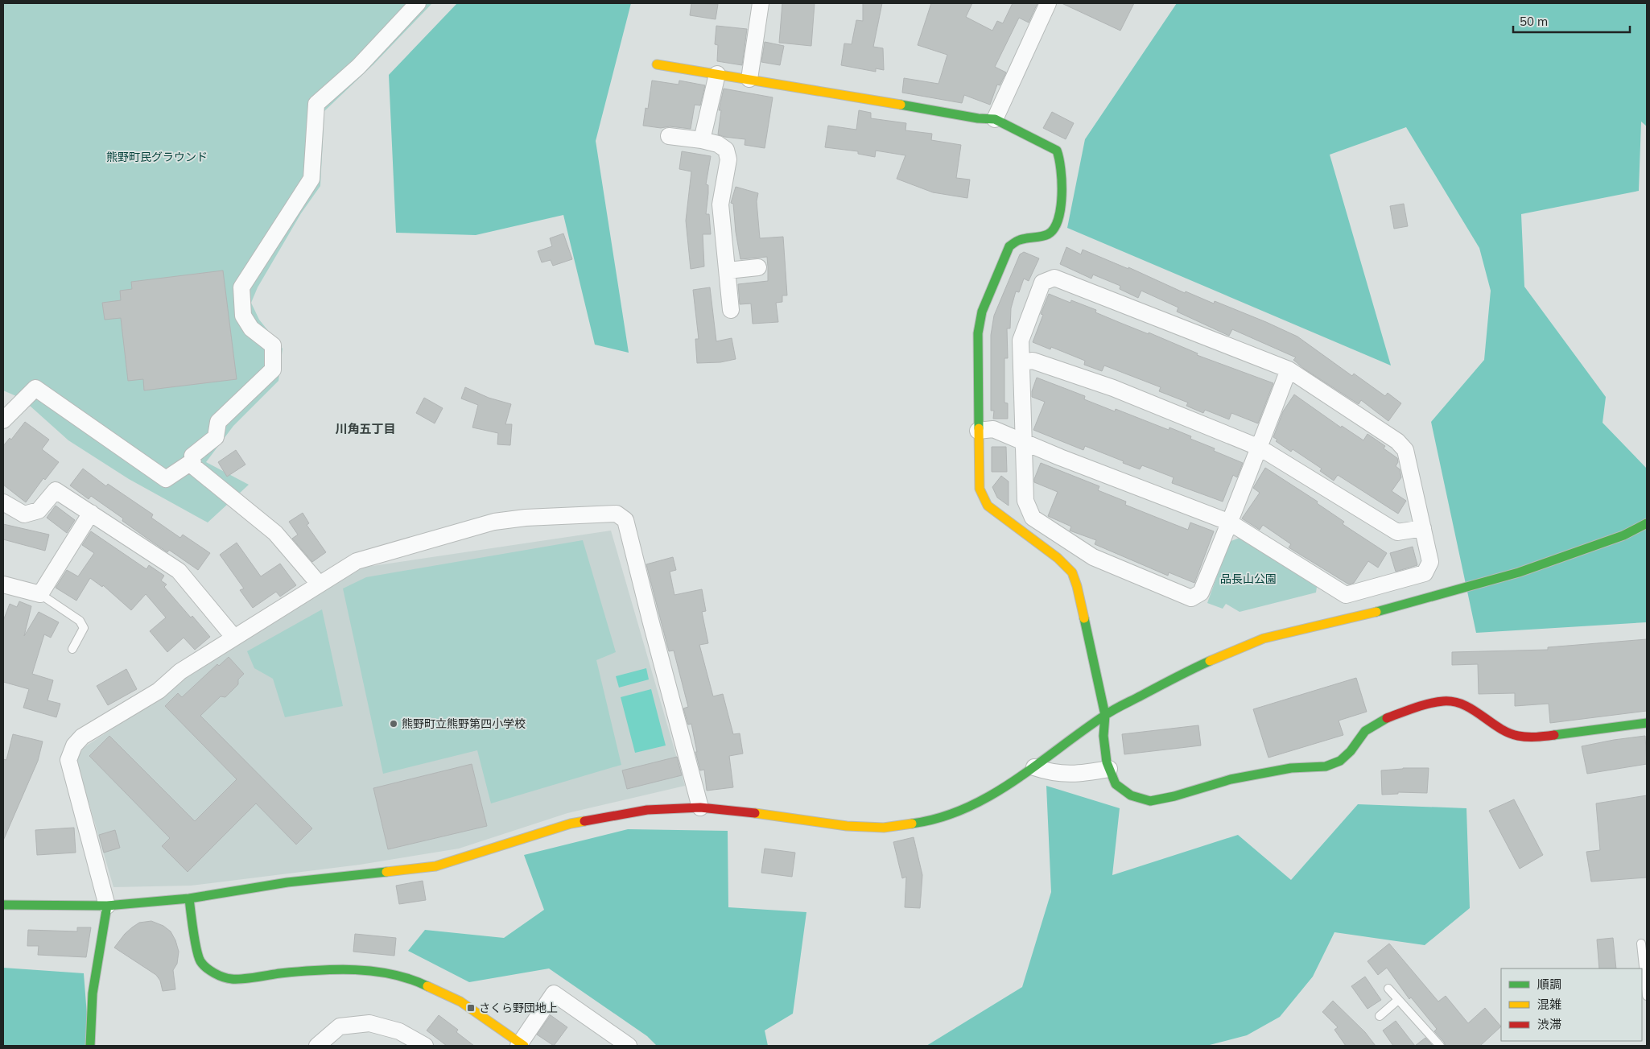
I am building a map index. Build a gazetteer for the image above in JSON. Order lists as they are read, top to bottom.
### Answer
{
  "districts": ["川角五丁目"],
  "parks": ["熊野町民グラウンド", "品長山公園"],
  "places": {
    "other": ["熊野町立熊野第四小学校"],
    "transit": ["さくら野団地上"]
  },
  "legend": ["順調", "混雑", "渋滞"],
  "scale_bar": "50 m"
}
